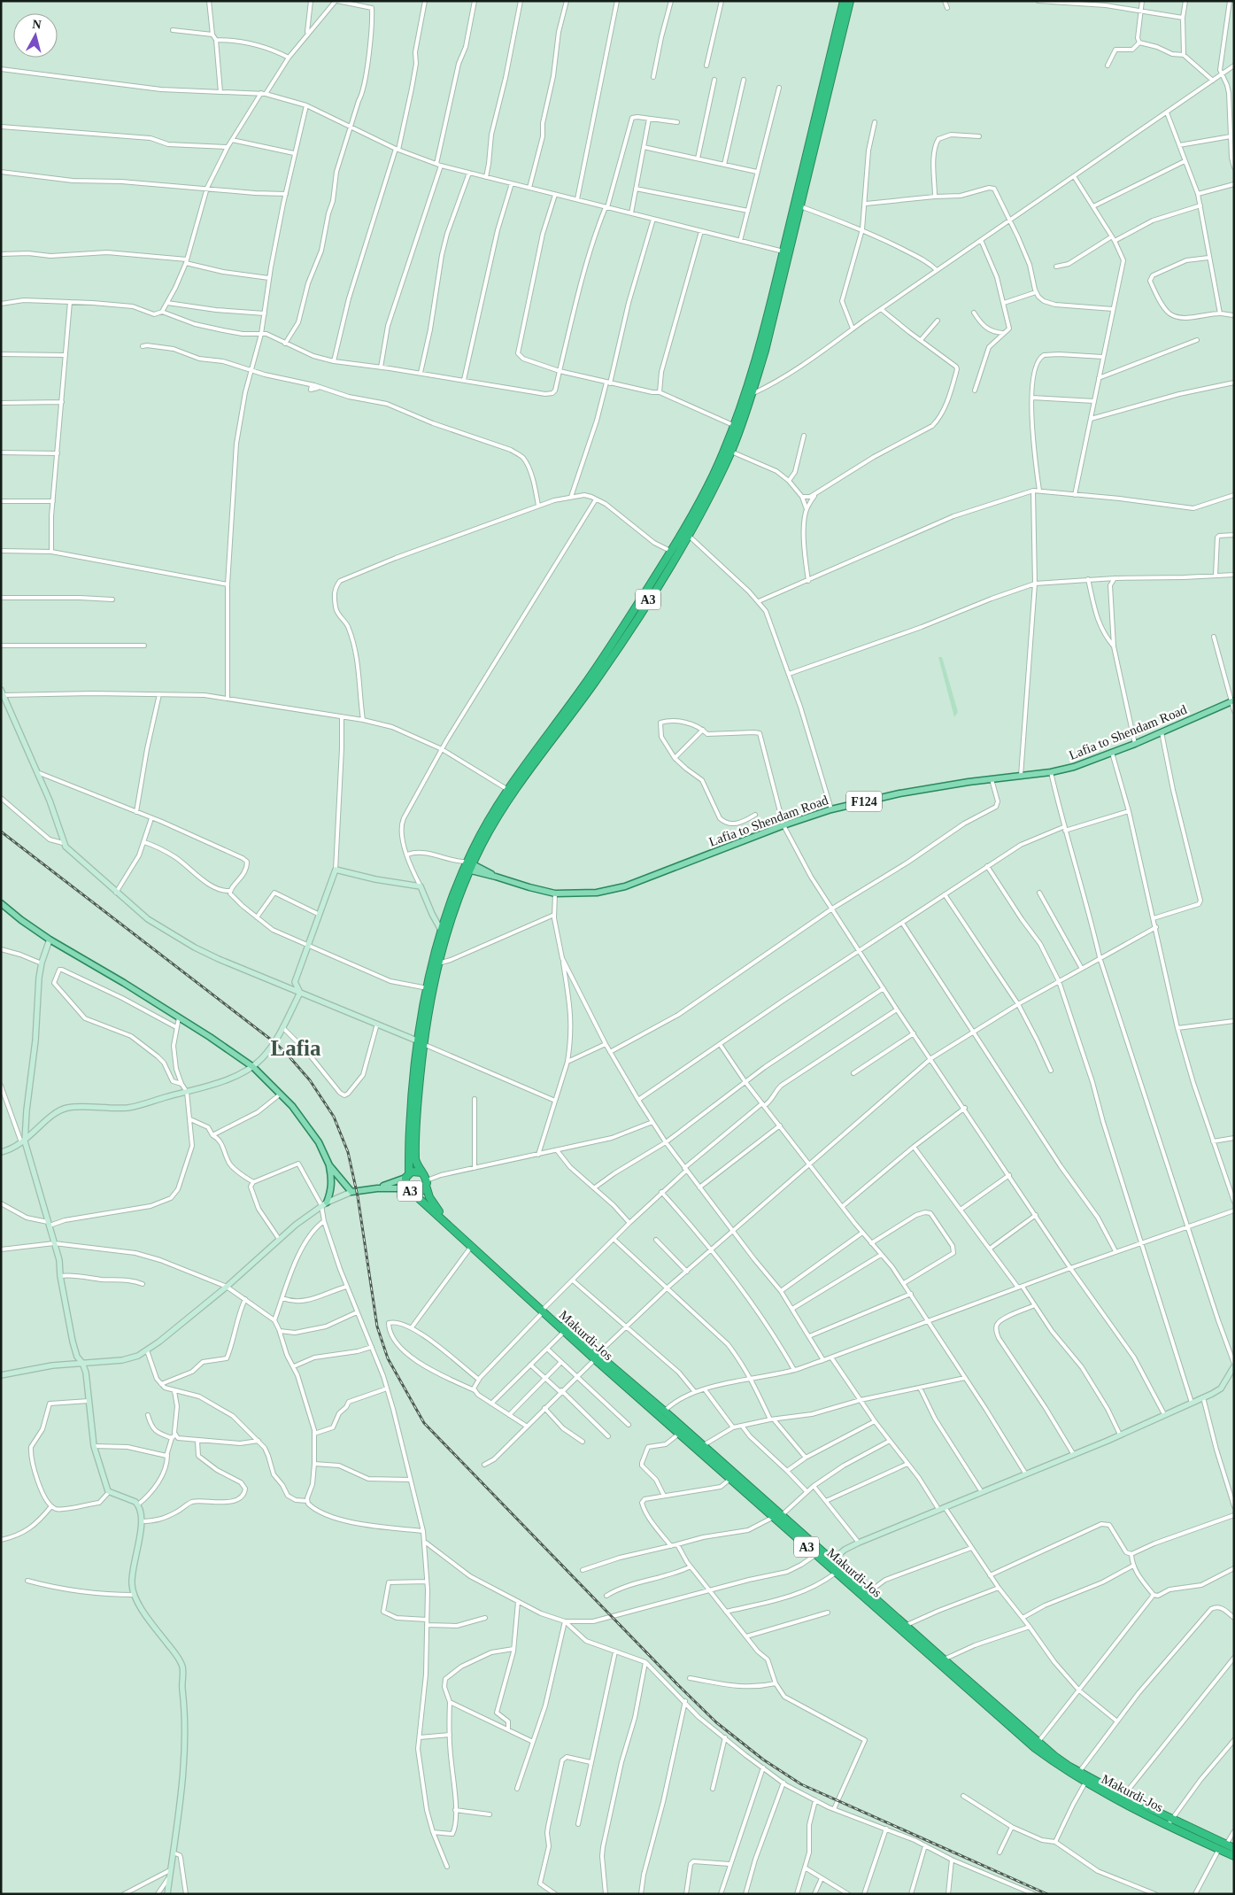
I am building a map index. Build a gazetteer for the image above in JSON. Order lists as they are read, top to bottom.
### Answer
{
  "streets": {
    "highway": ["A3", "Makurdi-Jos"],
    "main road": ["Lafia to Shendam Road", "F124"]
  },
  "crossings": [
    ["A3", "Lafia to Shendam Road"],
    ["A3", "Makurdi-Jos"]
  ],
  "districts": ["Lafia"],
  "north": "top"
}
